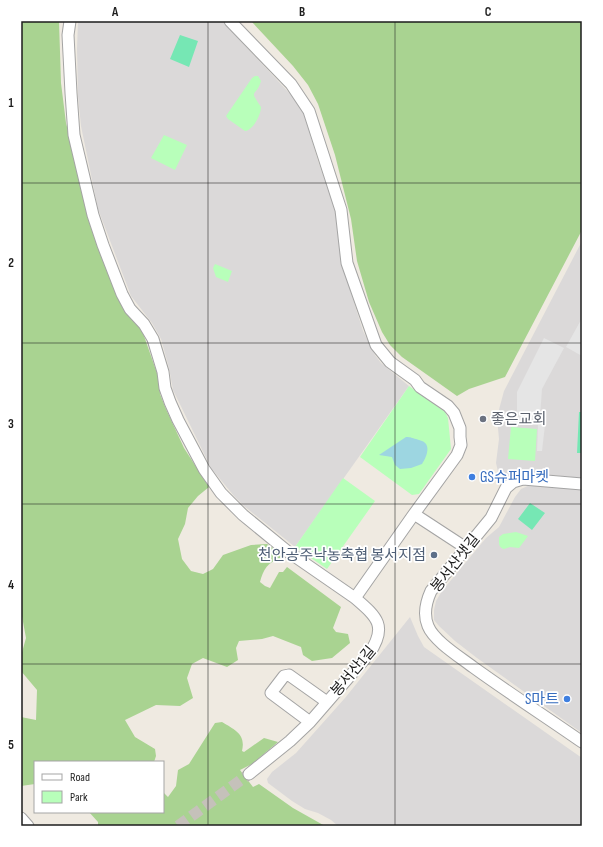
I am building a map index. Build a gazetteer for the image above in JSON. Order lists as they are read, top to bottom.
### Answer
{
  "streets": {
    "street": ["봉서산샛길", "봉서산1길"]
  },
  "places": [
    "좋은교회",
    "GS슈퍼마켓",
    "천안공주낙농축협 봉서지점",
    "S마트"
  ],
  "legend": ["Road", "Park"],
  "grid": {
    "columns": ["A", "B", "C"],
    "rows": [
      "1",
      "2",
      "3",
      "4",
      "5"
    ]
  }
}
